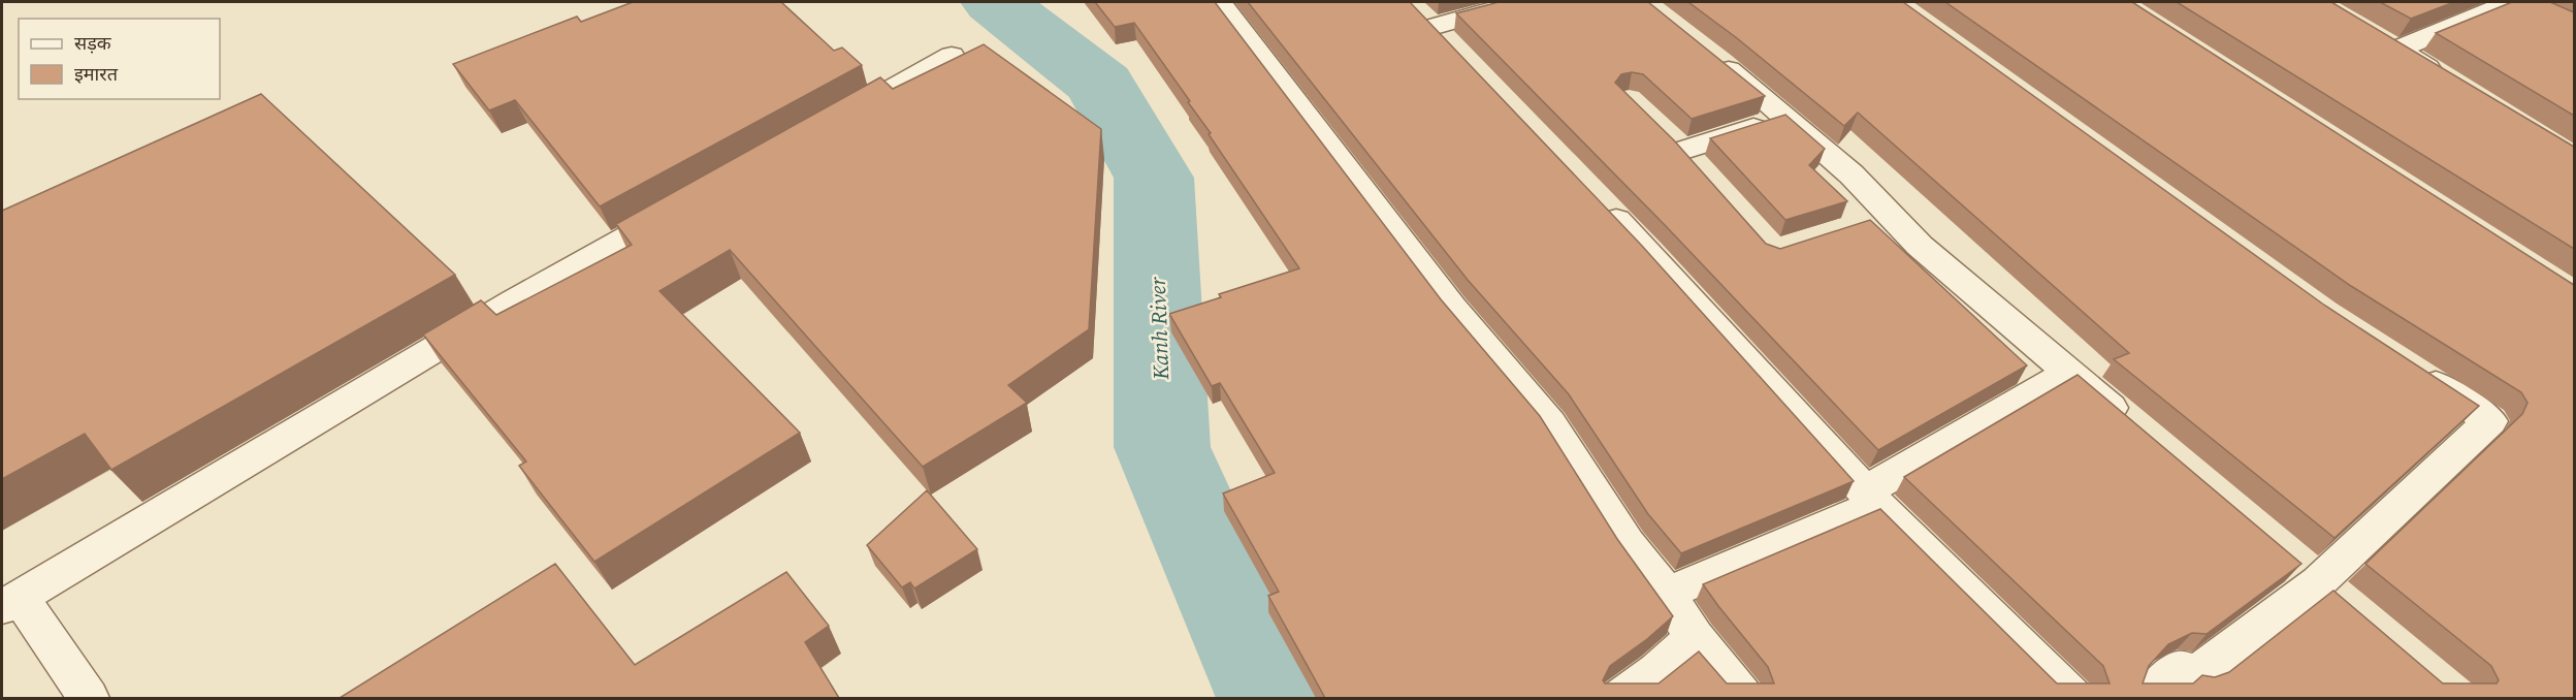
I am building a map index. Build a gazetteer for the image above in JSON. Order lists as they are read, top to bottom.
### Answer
{
  "water": ["Kanh River"],
  "legend": ["सड़क", "इमारत"]
}
